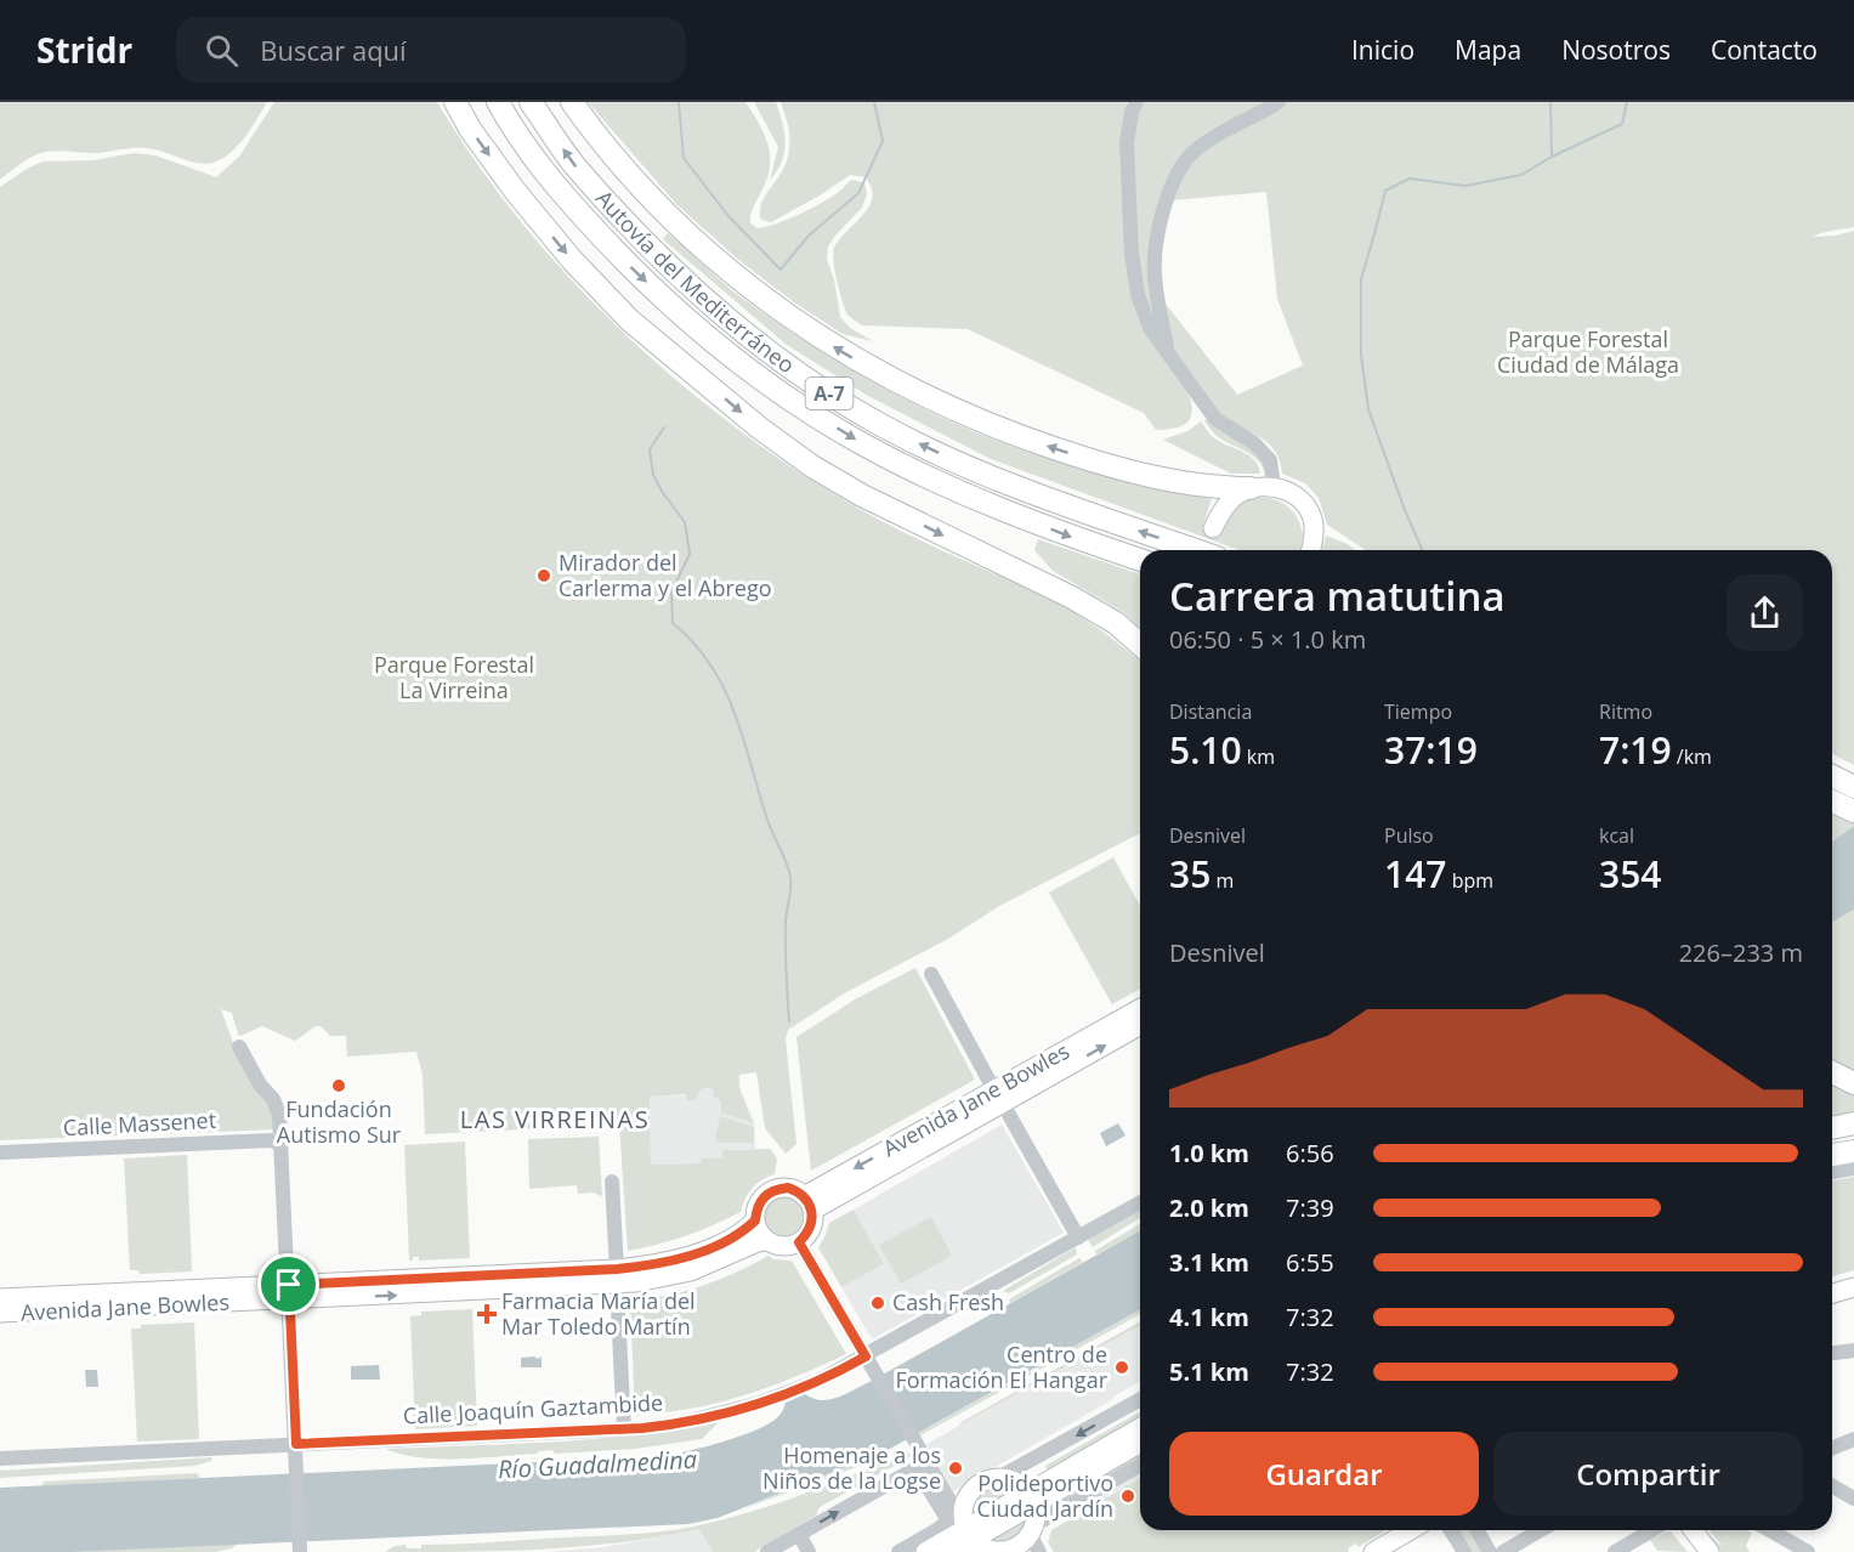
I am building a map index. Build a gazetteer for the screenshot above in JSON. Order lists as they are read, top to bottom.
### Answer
{
  "streets": {
    "highway": ["Autovía del Mediterráneo", "A-7"],
    "main road": ["Avenida Jane Bowles"],
    "street": ["Calle Massenet", "Calle Joaquín Gaztambide"]
  },
  "districts": ["LAS VIRREINAS"],
  "water": ["Río Guadalmedina"],
  "parks": ["Parque Forestal Ciudad de Málaga", "Parque Forestal La Virreina"],
  "places": {
    "other": [
      "Mirador del Carlerma y el Abrego",
      "Fundación Autismo Sur",
      "Cash Fresh",
      "Centro de Formación El Hangar",
      "Homenaje a los Niños de la Logse",
      "Polideportivo Ciudad Jardín"
    ],
    "health": ["Farmacia María del Mar Toledo Martín"]
  },
  "page": {
    "header": "Stridr",
    "search": "Buscar aquí",
    "nav": [
      "Inicio",
      "Mapa",
      "Nosotros",
      "Contacto"
    ],
    "heading": ["Carrera matutina", "06:50 · 5 × 1.0 km"],
    "stats": [
      ["Distancia", "5.10 km"],
      ["Tiempo", "37:19"],
      ["Ritmo", "7:19 /km"],
      ["Desnivel", "35 m"],
      ["Pulso", "147 bpm"],
      ["kcal", "354"]
    ],
    "chart": ["Desnivel", "226–233 m"],
    "list": [
      {
        "name": "1.0 km",
        "note": "6:56"
      },
      {
        "name": "2.0 km",
        "note": "7:39"
      },
      {
        "name": "3.1 km",
        "note": "6:55"
      },
      {
        "name": "4.1 km",
        "note": "7:32"
      },
      {
        "name": "5.1 km",
        "note": "7:32"
      }
    ],
    "buttons": ["Guardar", "Compartir"]
  }
}
